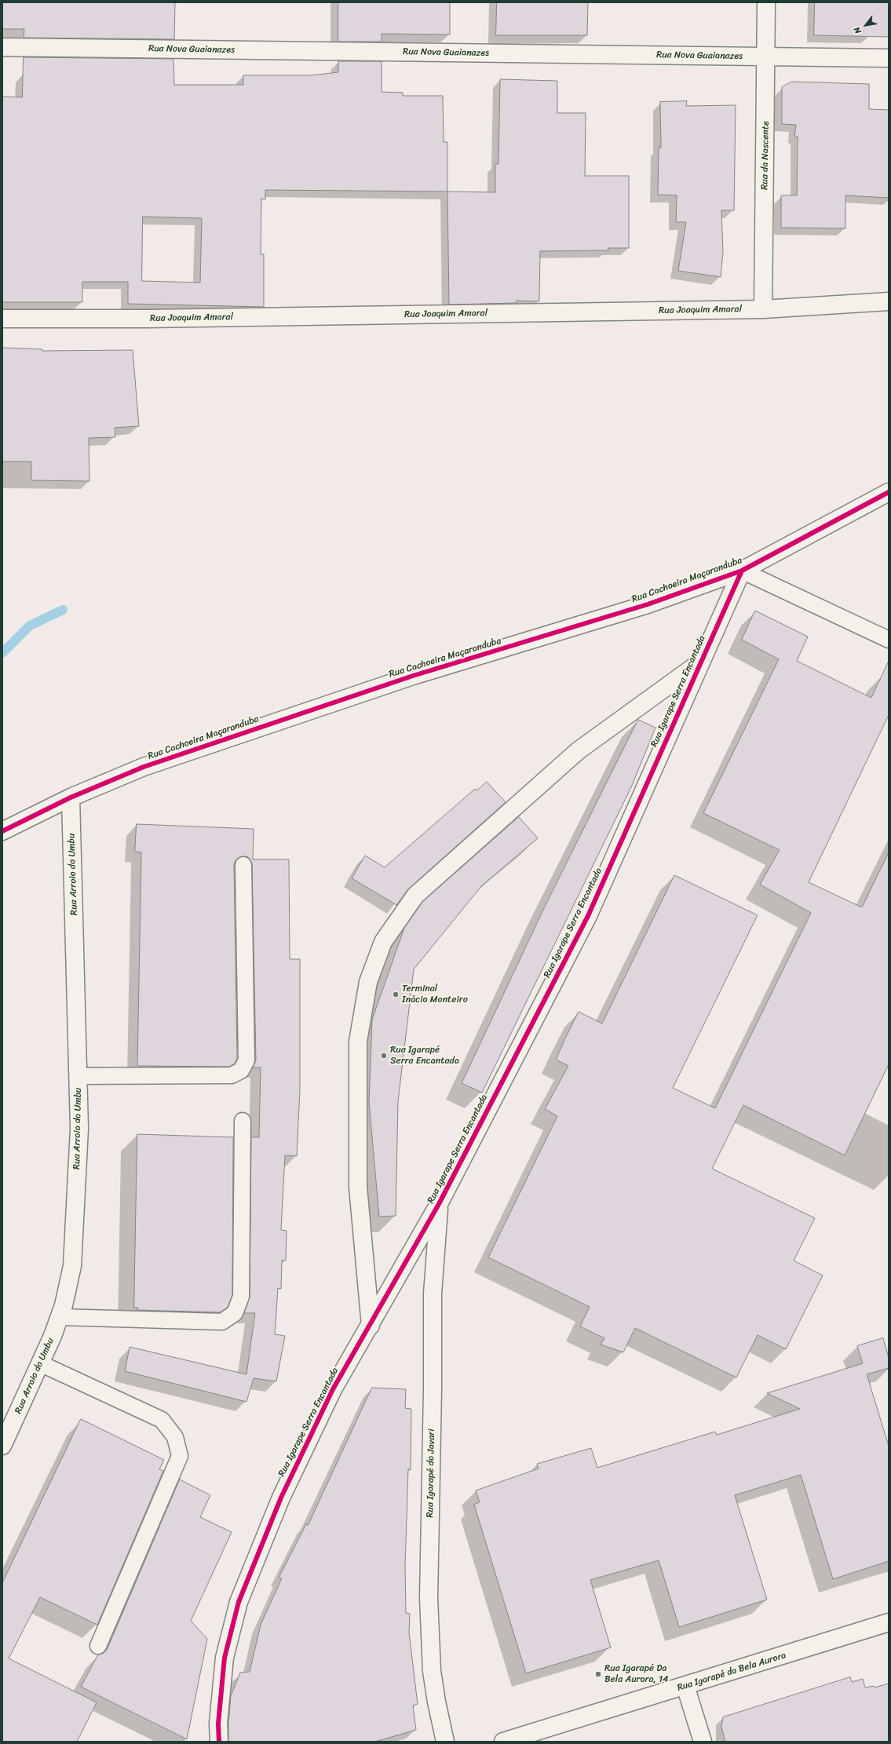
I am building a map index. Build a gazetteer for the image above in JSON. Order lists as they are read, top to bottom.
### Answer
{
  "streets": {
    "street": [
      "Rua Nova Guaianazes",
      "Rua da Nascente",
      "Rua Joaquim Amaral",
      "Rua Cachoeira Maçaranduba",
      "Rua Igarape Serra Encantada",
      "Rua Arroio do Umbu",
      "Rua Igarapé do Javari",
      "Rua Igarapé da Bela Aurora"
    ]
  },
  "crossings": [
    ["Rua Nova Guaianazes", "Rua da Nascente"],
    ["Rua da Nascente", "Rua Joaquim Amaral"],
    ["Rua Cachoeira Maçaranduba", "Rua Igarape Serra Encantada"],
    ["Rua Cachoeira Maçaranduba", "Rua Arroio do Umbu"],
    ["Rua Igarape Serra Encantada", "Rua Igarapé do Javari"]
  ],
  "places": ["Terminal Inácio Monteiro", "Rua Igarapé Serra Encantada", "Rua Igarapé Da Bela Aurora, 14"],
  "north": "bottom left"
}
